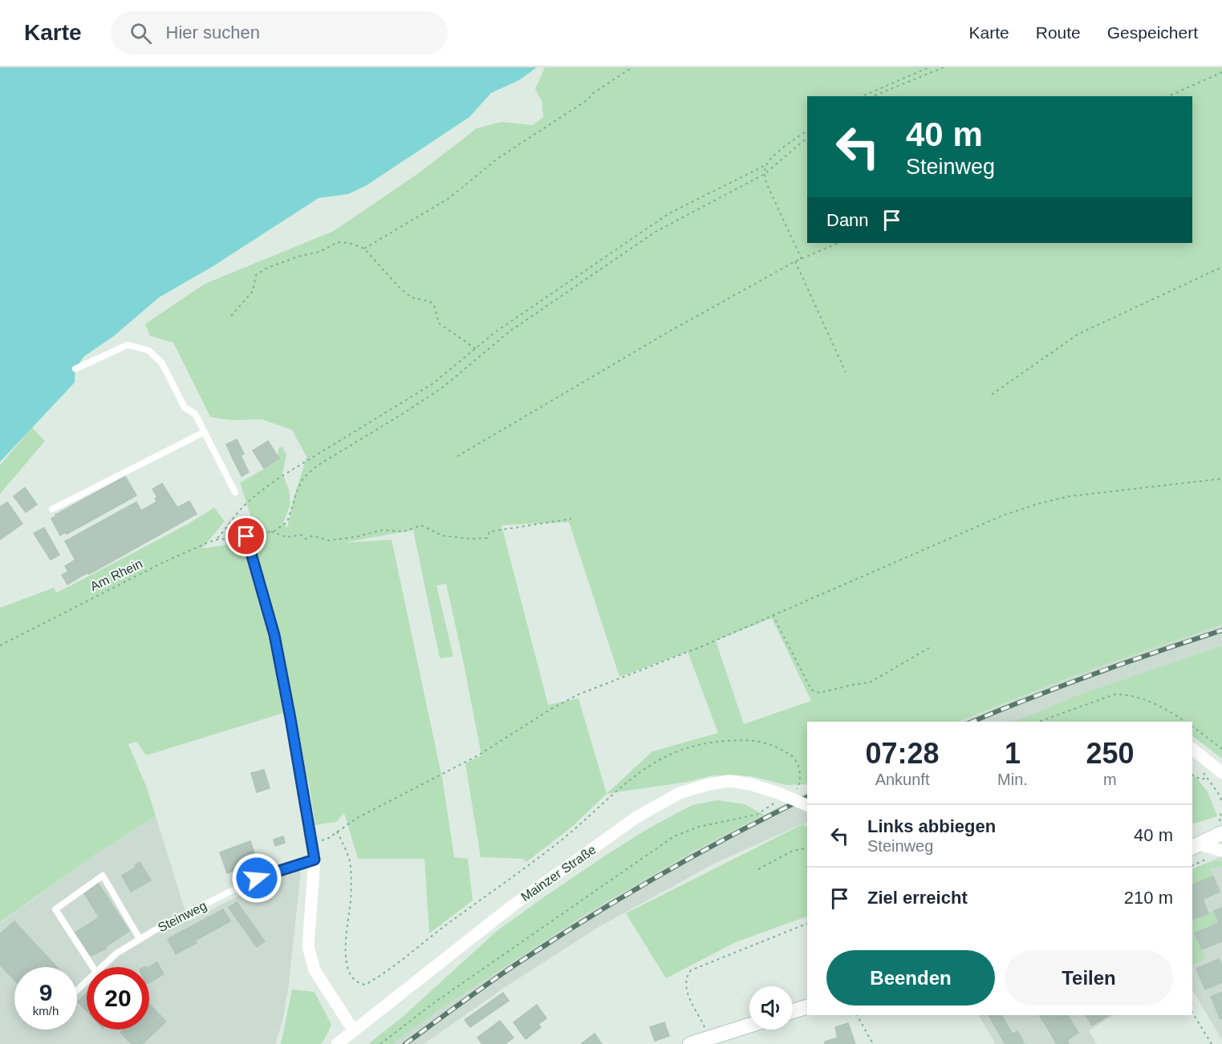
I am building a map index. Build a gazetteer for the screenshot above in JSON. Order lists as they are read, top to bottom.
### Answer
{
  "streets": {
    "street": ["Mainzer Straße"],
    "lane": ["Steinweg"],
    "path": ["Am Rhein"]
  },
  "page": {
    "header": "Karte",
    "search": "Hier suchen",
    "nav": ["Karte", "Route", "Gespeichert"],
    "turn": ["40 m", "Steinweg"],
    "then": "Dann",
    "eta": [
      "07:28",
      "Ankunft",
      "1",
      "Min.",
      "250",
      "m"
    ],
    "list": [
      {
        "name": "Links abbiegen",
        "note": "Steinweg",
        "value": "40 m"
      },
      {
        "name": "Ziel erreicht",
        "value": "210 m"
      }
    ],
    "buttons": ["Beenden", "Teilen"],
    "speed": "9 km/h",
    "limit": "20"
  }
}
